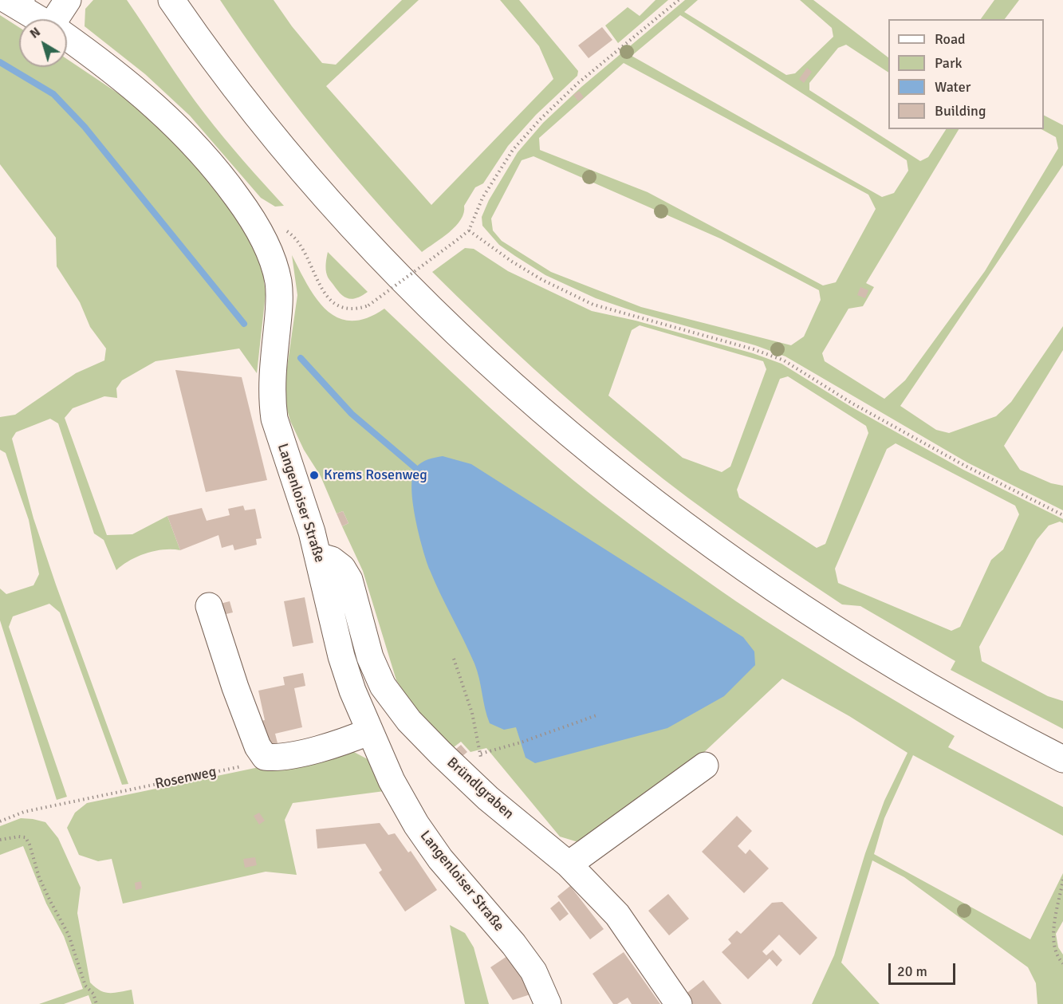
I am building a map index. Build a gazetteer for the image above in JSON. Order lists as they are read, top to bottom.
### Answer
{
  "streets": {
    "street": ["Langenloiser Straße", "Bründlgraben"],
    "path": ["Rosenweg"]
  },
  "crossings": [
    ["Langenloiser Straße", "Bründlgraben"]
  ],
  "places": ["Krems Rosenweg"],
  "legend": [
    "Road",
    "Park",
    "Water",
    "Building"
  ],
  "scale_bar": "20 m",
  "north": "top left"
}
